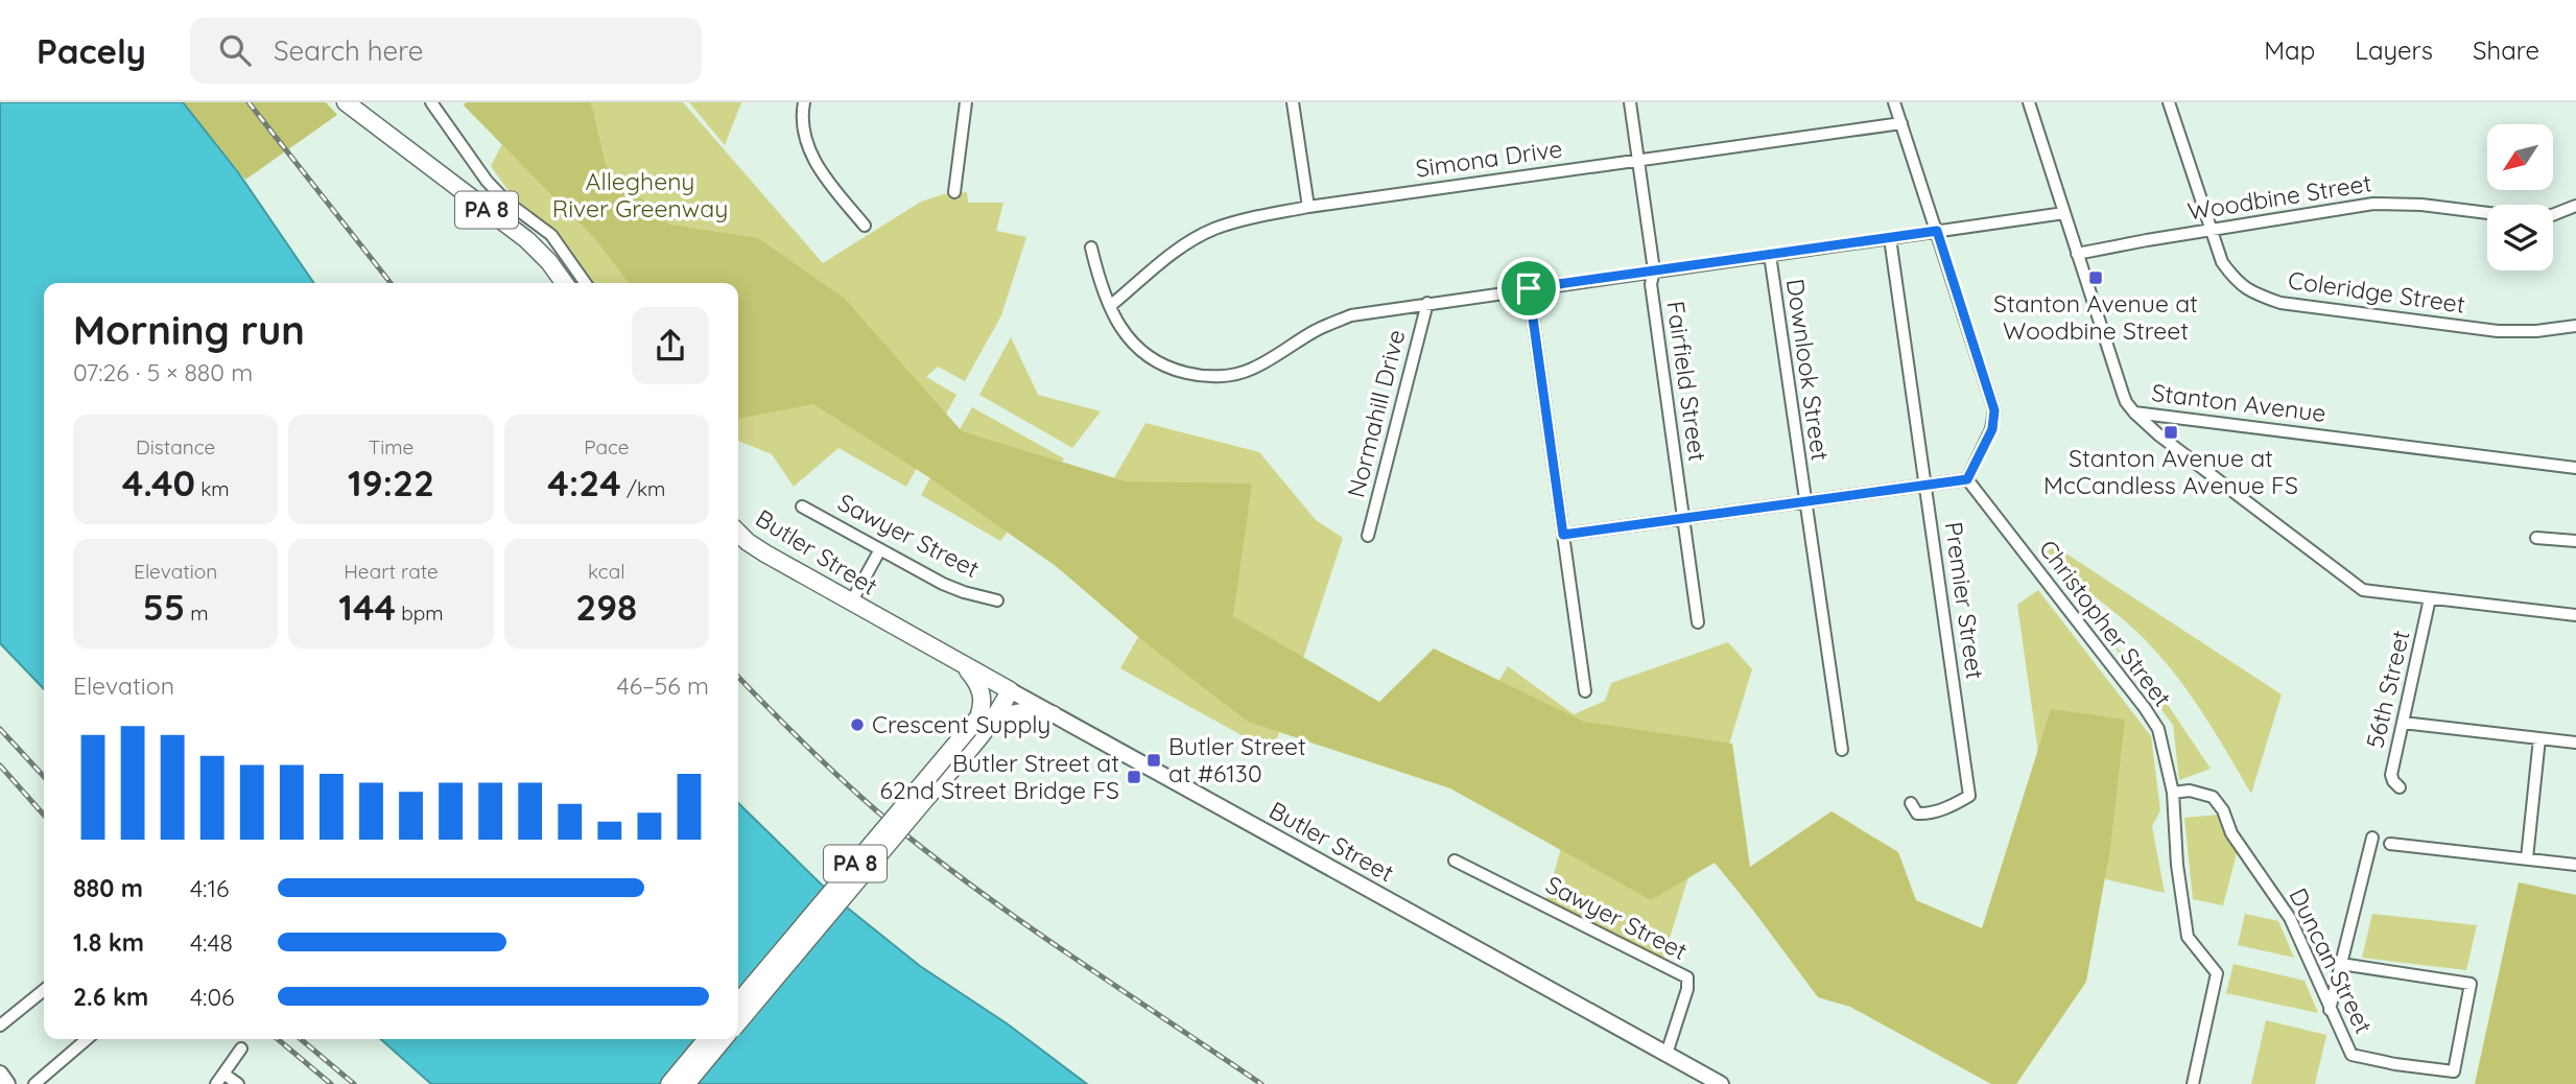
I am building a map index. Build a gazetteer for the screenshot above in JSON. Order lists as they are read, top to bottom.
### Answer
{
  "streets": {
    "highway": ["PA 8", "Butler Street"],
    "street": [
      "Simona Drive",
      "Woodbine Street",
      "Coleridge Street",
      "Downlook Street",
      "Fairfield Street",
      "Stanton Avenue",
      "Normahill Drive",
      "Sawyer Street",
      "Premier Street",
      "Christopher Street",
      "56th Street",
      "Duncan Street"
    ]
  },
  "crossings": [
    ["Simona Drive", "Fairfield Street"],
    ["Woodbine Street", "Coleridge Street"],
    ["Woodbine Street", "Stanton Avenue"],
    ["PA 8", "Butler Street"],
    ["Sawyer Street", "Butler Street"],
    ["Christopher Street", "Duncan Street"]
  ],
  "parks": ["Allegheny River Greenway"],
  "places": {
    "transit": [
      "Stanton Avenue at Woodbine Street",
      "Stanton Avenue at McCandless Avenue FS",
      "Butler Street at #6130",
      "Butler Street at 62nd Street Bridge FS"
    ],
    "other": ["Crescent Supply"]
  },
  "north": "bottom left",
  "page": {
    "header": "Pacely",
    "search": "Search here",
    "nav": ["Map", "Layers", "Share"],
    "heading": ["Morning run", "07:26 · 5 × 880 m"],
    "stats": [
      ["Distance", "4.40 km"],
      ["Time", "19:22"],
      ["Pace", "4:24 /km"],
      ["Elevation", "55 m"],
      ["Heart rate", "144 bpm"],
      ["kcal", "298"]
    ],
    "chart": ["Elevation", "46–56 m"],
    "list": [
      {
        "name": "880 m",
        "note": "4:16"
      },
      {
        "name": "1.8 km",
        "note": "4:48"
      },
      {
        "name": "2.6 km",
        "note": "4:06"
      }
    ]
  }
}
